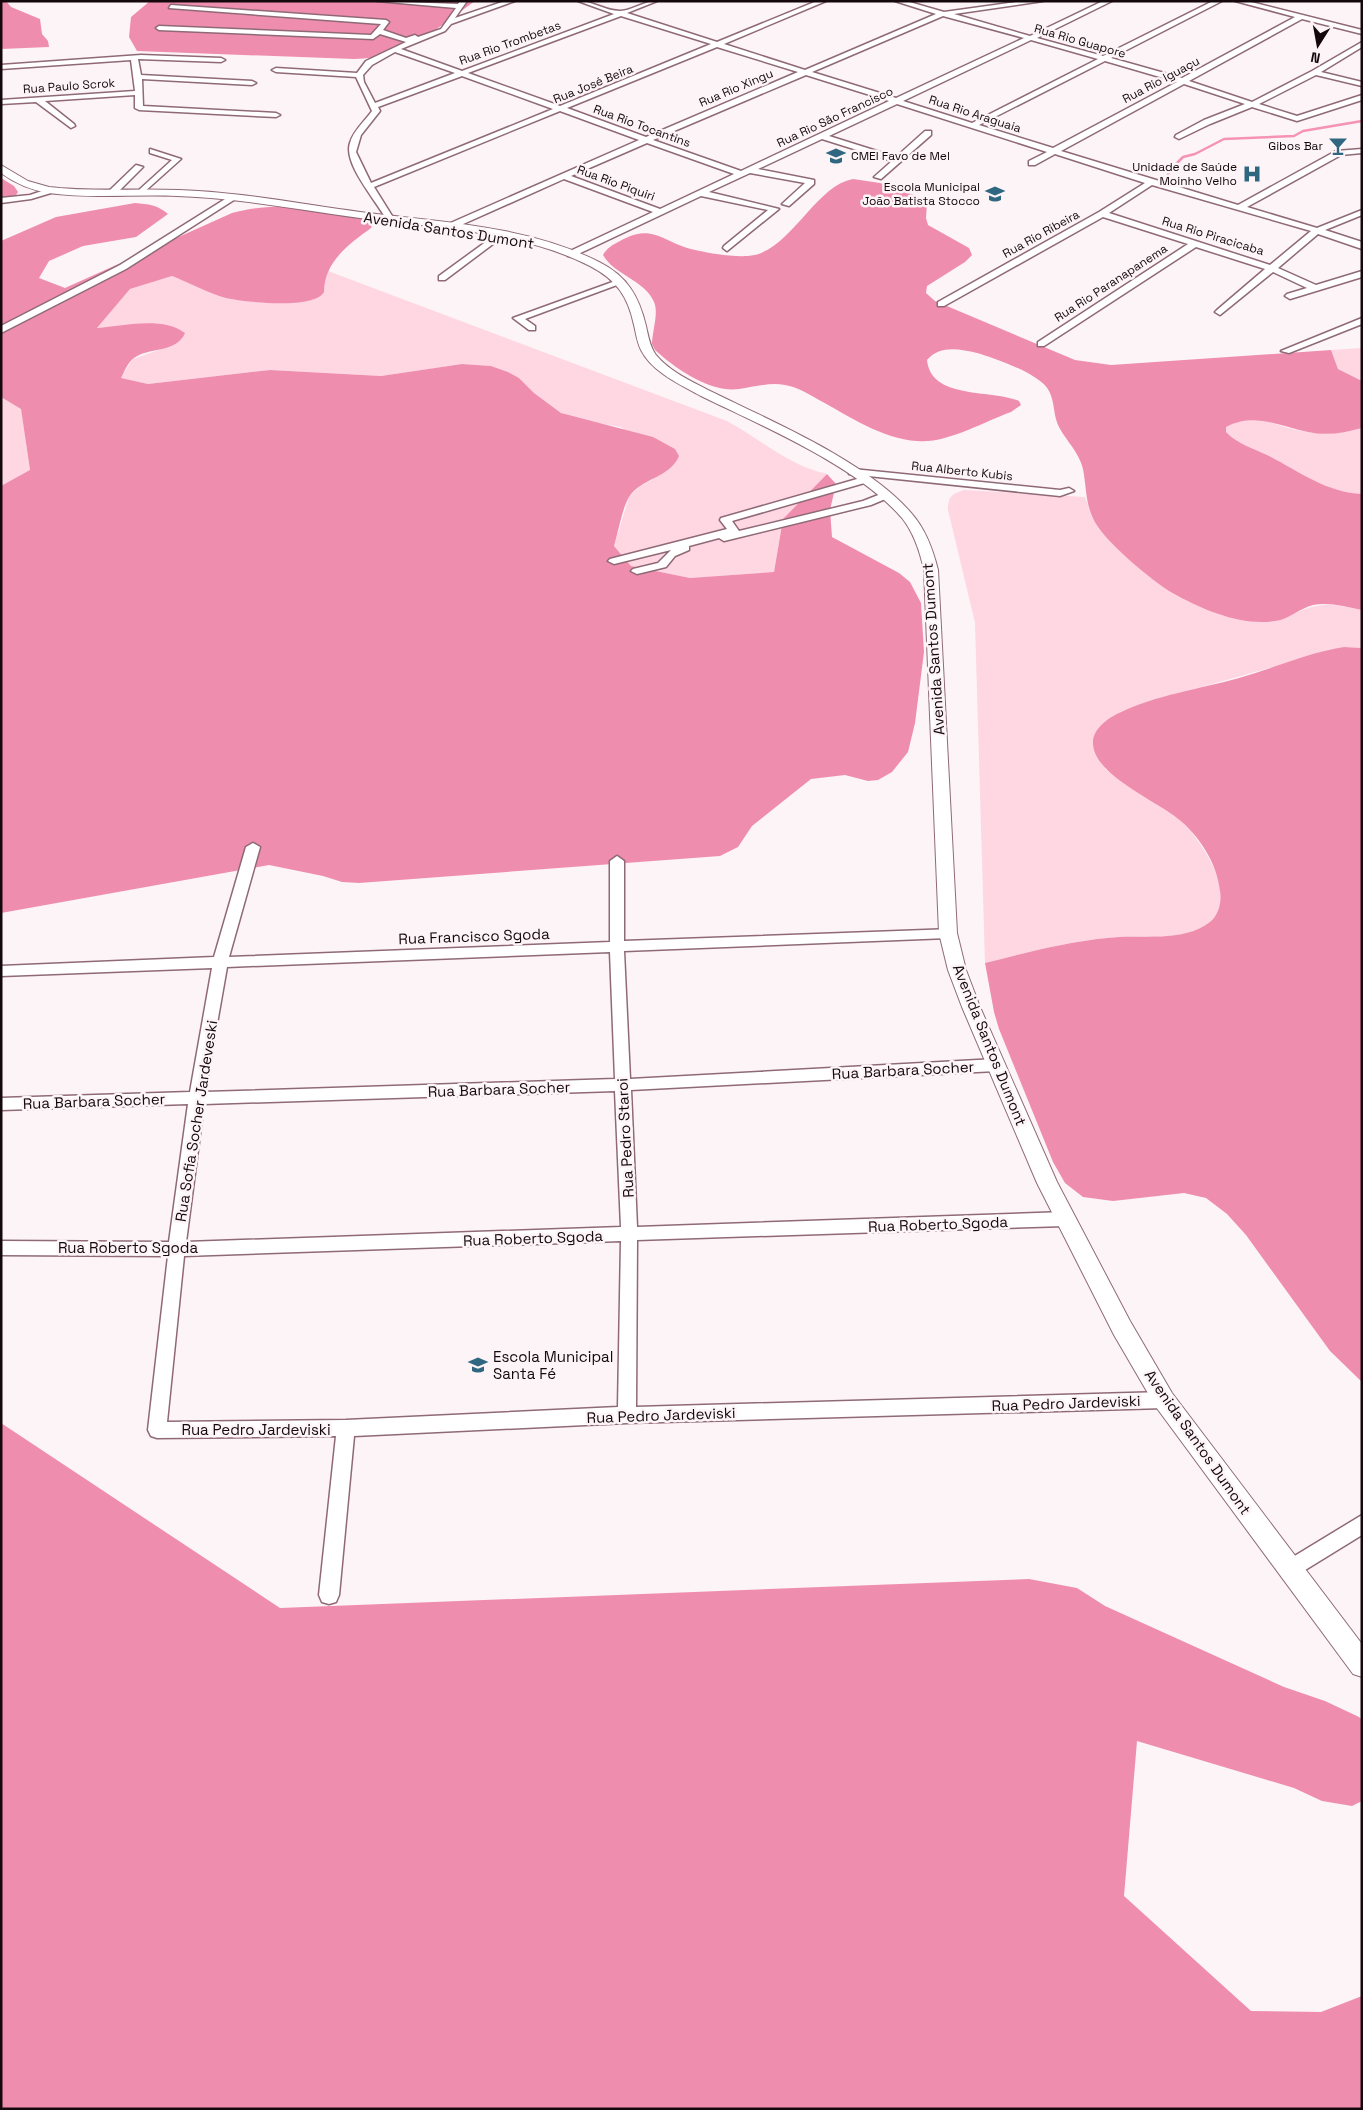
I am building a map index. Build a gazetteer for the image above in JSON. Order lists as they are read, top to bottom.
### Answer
{
  "streets": {
    "street": [
      "Rua Rio Guapore",
      "Rua Rio Trombetas",
      "Rua Rio Iguaçu",
      "Rua José Beira",
      "Rua Paulo Scrok",
      "Rua Rio Xingu",
      "Rua Rio Araguaia",
      "Rua Rio São Francisco",
      "Rua Rio Tocantins",
      "Rua Rio Piquiri",
      "Avenida Santos Dumont",
      "Rua Rio Ribeira",
      "Rua Rio Piracicaba",
      "Rua Rio Paranapanema",
      "Rua Alberto Kubis",
      "Rua Francisco Sgoda",
      "Rua Barbara Socher",
      "Rua Sofia Socher Jardeveski",
      "Rua Pedro Staroi",
      "Rua Roberto Sgoda",
      "Rua Pedro Jardeviski"
    ]
  },
  "crossings": [
    ["Rua Rio Guapore", "Rua Rio Iguaçu"],
    ["Rua Rio Guapore", "Rua Rio Xingu"],
    ["Rua Rio Guapore", "Rua Rio São Francisco"],
    ["Rua Rio Trombetas", "Rua Rio Araguaia"],
    ["Rua Rio Trombetas", "Rua Rio Tocantins"],
    ["Rua Rio Iguaçu", "Rua Rio Araguaia"],
    ["Rua José Beira", "Rua Rio Araguaia"],
    ["Rua José Beira", "Rua Rio Tocantins"],
    ["Rua Rio Xingu", "Rua Rio Araguaia"],
    ["Rua Rio Xingu", "Rua Rio Tocantins"],
    ["Rua Rio Xingu", "Rua Rio Piquiri"],
    ["Rua Rio Xingu", "Avenida Santos Dumont"],
    ["Rua Rio Araguaia", "Rua Rio São Francisco"],
    ["Rua Rio Araguaia", "Rua Rio Ribeira"],
    ["Rua Rio São Francisco", "Rua Rio Tocantins"],
    ["Rua Rio São Francisco", "Rua Rio Piquiri"],
    ["Rua Rio São Francisco", "Avenida Santos Dumont"],
    ["Avenida Santos Dumont", "Rua Alberto Kubis"],
    ["Avenida Santos Dumont", "Rua Francisco Sgoda"],
    ["Avenida Santos Dumont", "Rua Barbara Socher"],
    ["Avenida Santos Dumont", "Rua Roberto Sgoda"],
    ["Avenida Santos Dumont", "Rua Pedro Jardeviski"],
    ["Rua Rio Ribeira", "Rua Rio Piracicaba"],
    ["Rua Rio Piracicaba", "Rua Rio Paranapanema"],
    ["Rua Francisco Sgoda", "Rua Sofia Socher Jardeveski"],
    ["Rua Francisco Sgoda", "Rua Pedro Staroi"],
    ["Rua Barbara Socher", "Rua Sofia Socher Jardeveski"],
    ["Rua Barbara Socher", "Rua Pedro Staroi"],
    ["Rua Sofia Socher Jardeveski", "Rua Roberto Sgoda"],
    ["Rua Sofia Socher Jardeveski", "Rua Pedro Jardeviski"],
    ["Rua Pedro Staroi", "Rua Roberto Sgoda"],
    ["Rua Pedro Staroi", "Rua Pedro Jardeviski"]
  ],
  "places": {
    "bar": ["Gibos Bar"],
    "school or university": ["CMEI Favo de Mel", "Escola Municipal João Batista Stocco", "Escola Municipal Santa Fé"],
    "hospital": ["Unidade de Saúde Moinho Velho"]
  },
  "north": "bottom"
}
